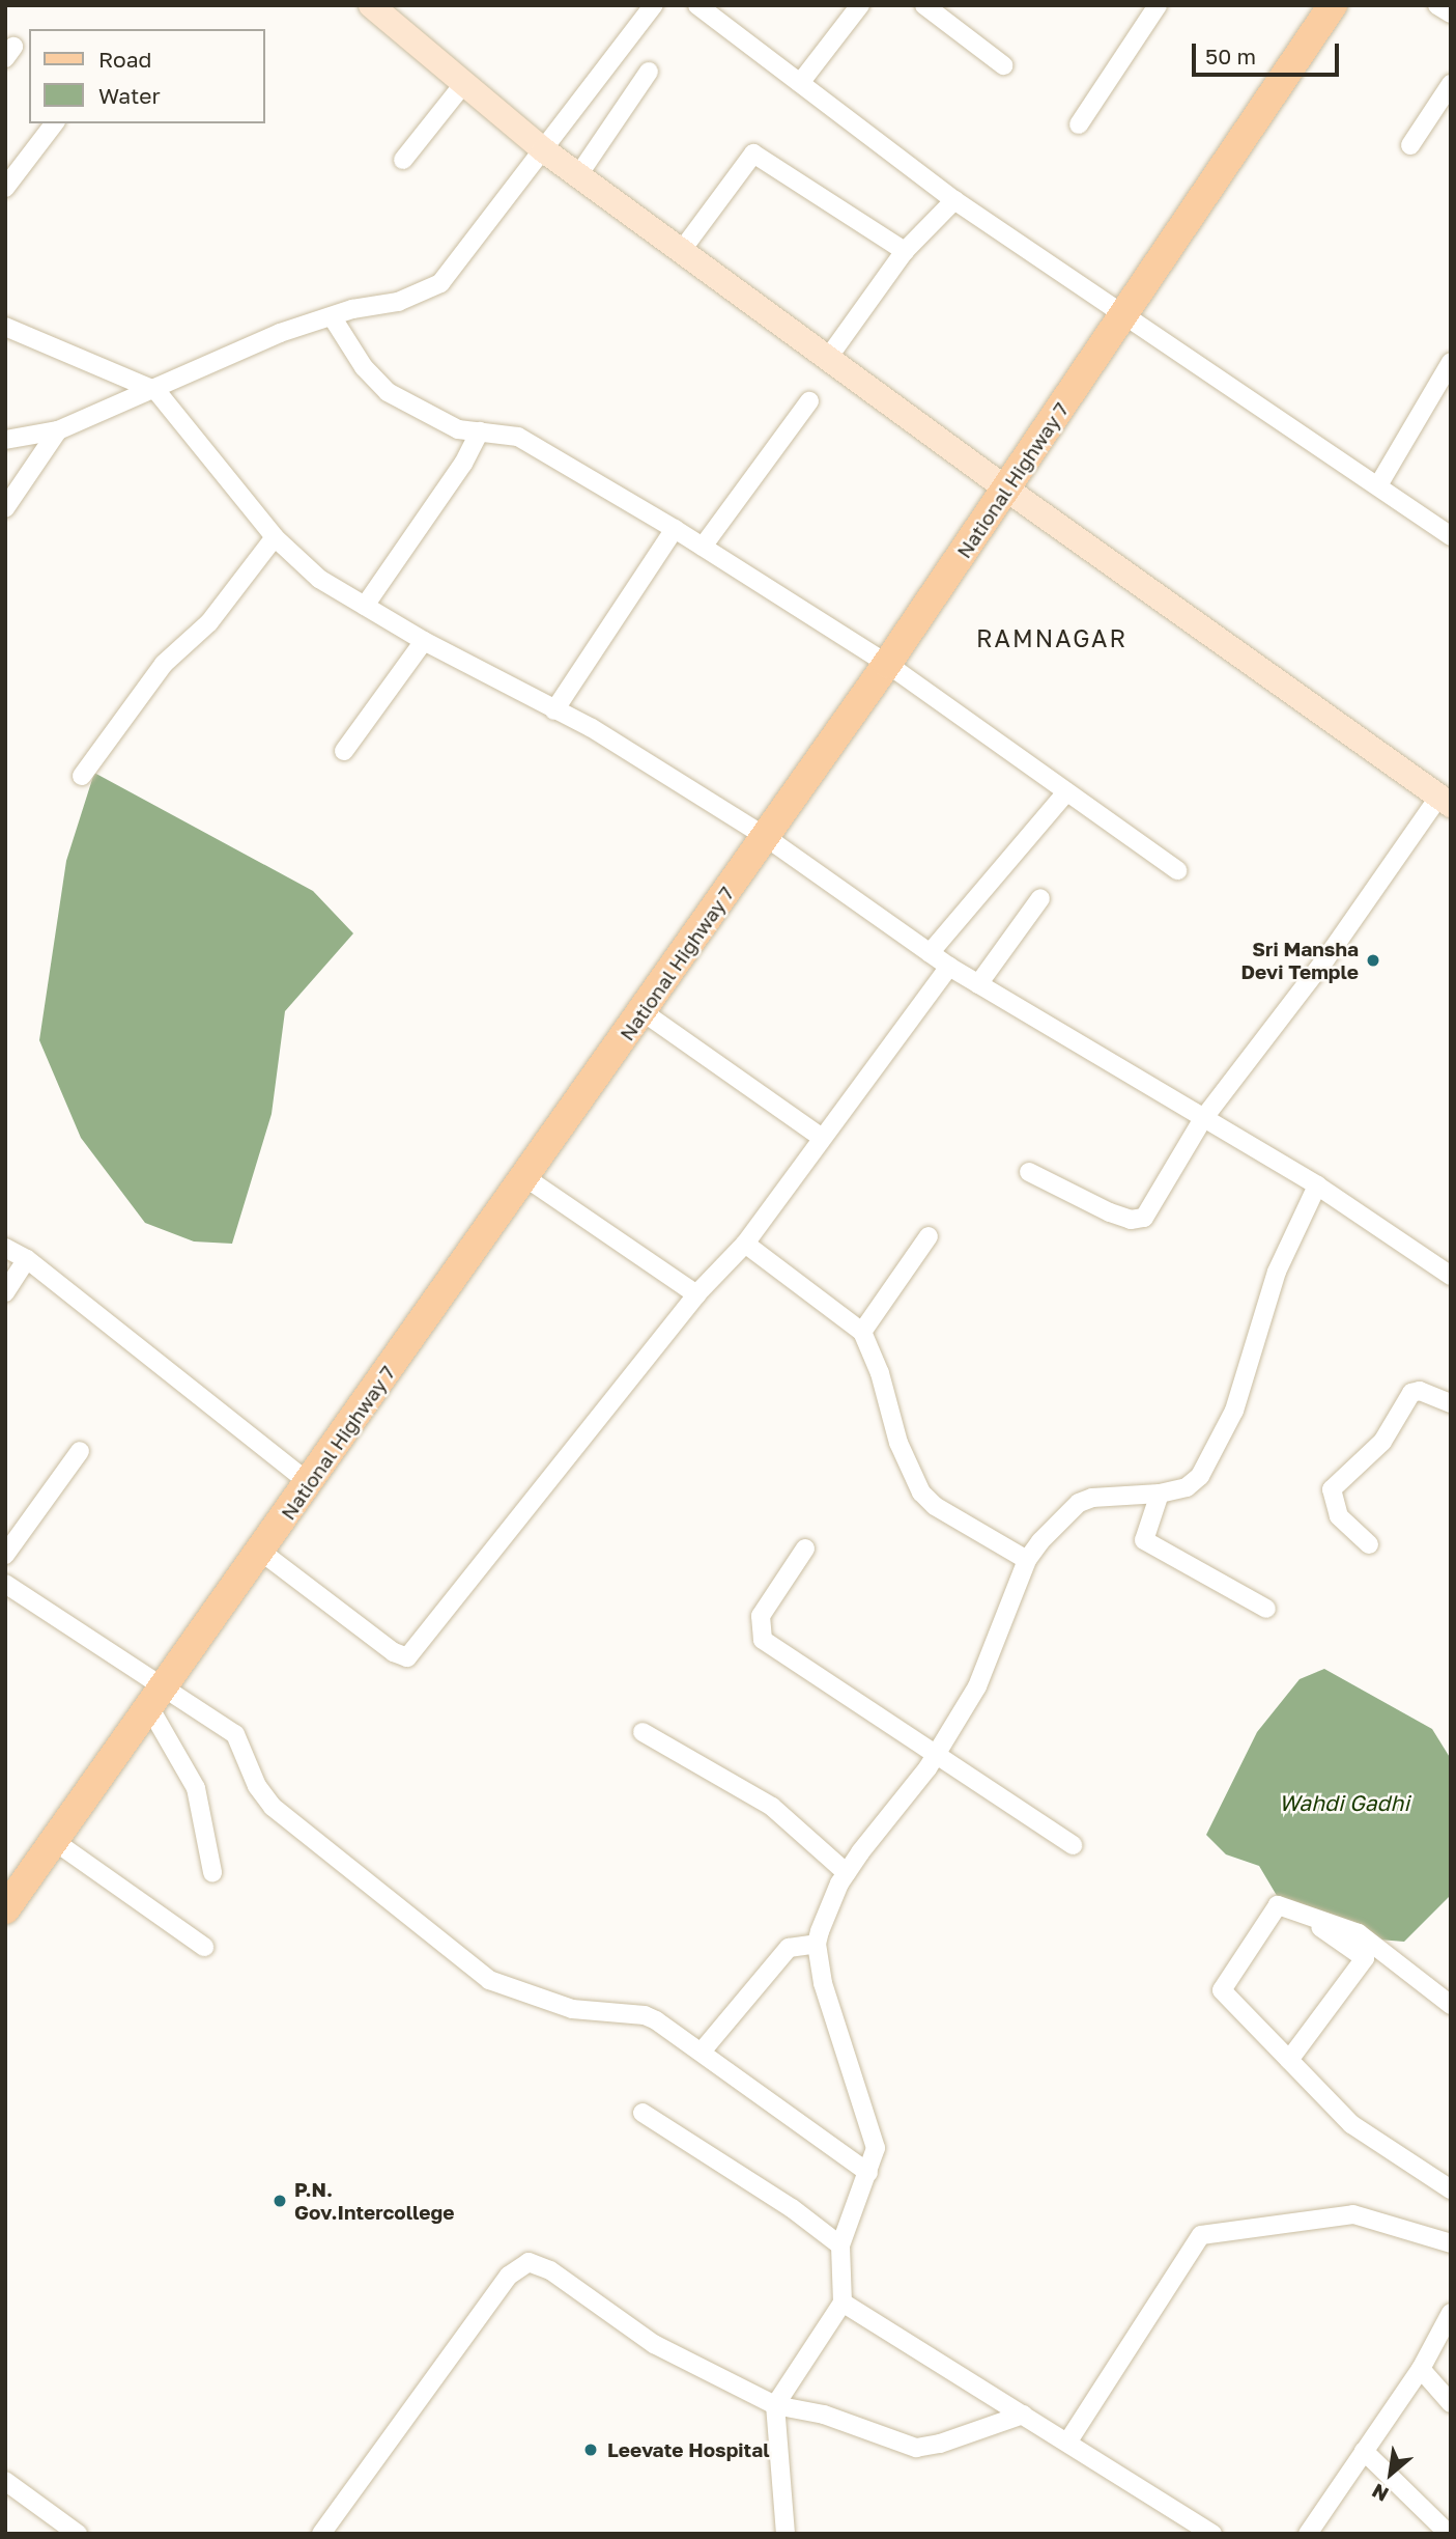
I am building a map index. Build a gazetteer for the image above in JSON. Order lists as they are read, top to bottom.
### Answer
{
  "streets": {
    "main road": ["National Highway 7"]
  },
  "districts": ["RAMNAGAR"],
  "water": ["Wahdi Gadhi"],
  "places": ["Sri Mansha Devi Temple", "P.N. Gov.Intercollege", "Leevate Hospital"],
  "legend": ["Road", "Water"],
  "scale_bar": "50 m",
  "north": "bottom left"
}
